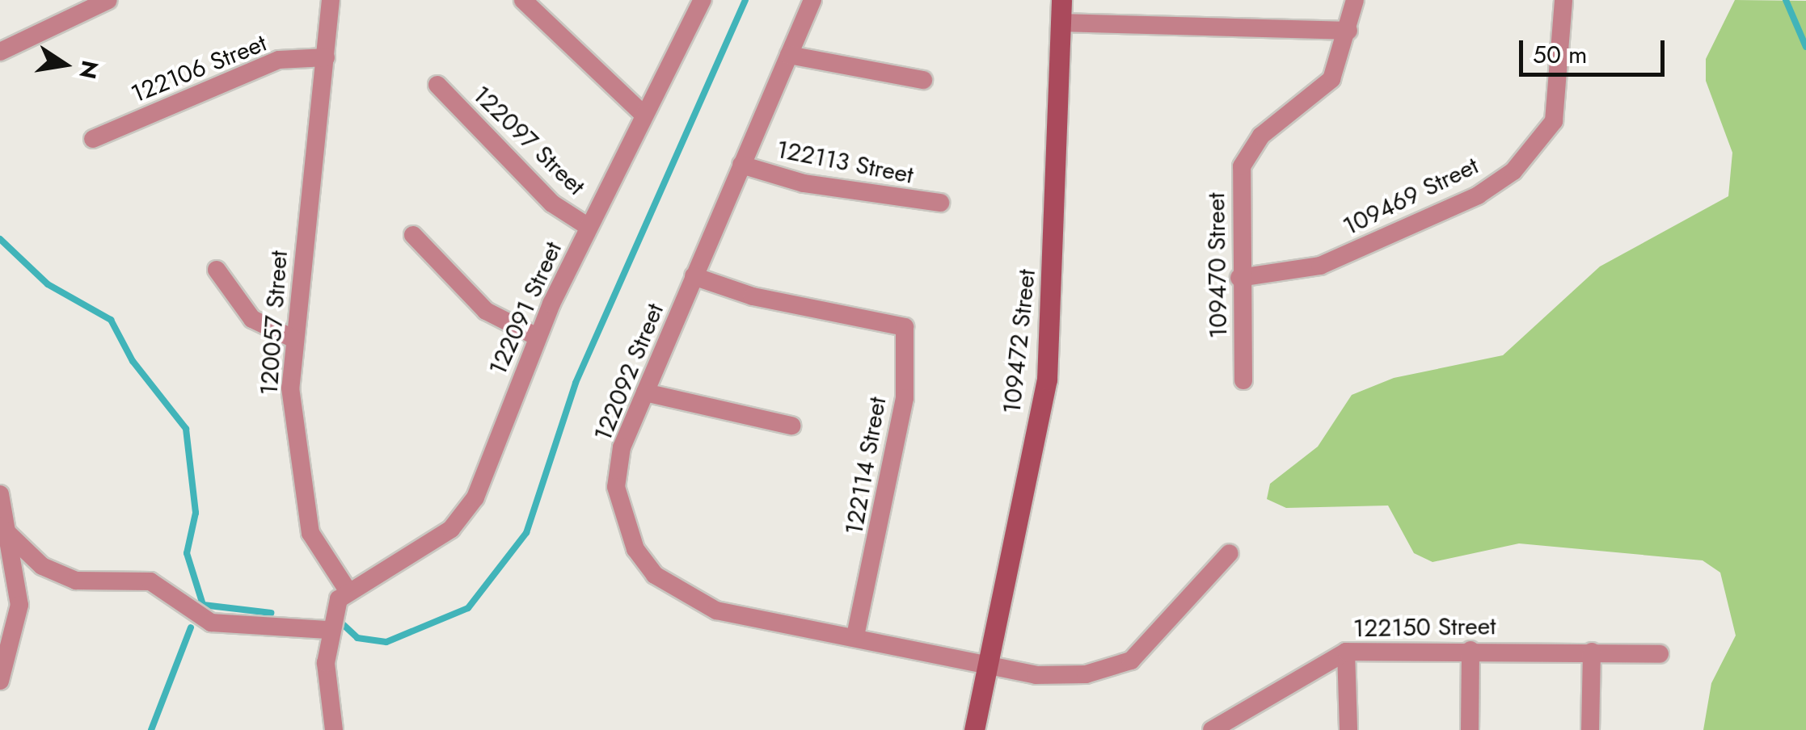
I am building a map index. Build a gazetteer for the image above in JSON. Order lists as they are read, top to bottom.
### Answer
{
  "streets": {
    "street": [
      "122106 Street",
      "122097 Street",
      "122113 Street",
      "109469 Street",
      "109470 Street",
      "122091 Street",
      "120057 Street",
      "109472 Street",
      "122092 Street",
      "122114 Street",
      "122150 Street"
    ]
  },
  "crossings": [
    ["122106 Street", "120057 Street"],
    ["122097 Street", "122091 Street"],
    ["122113 Street", "122092 Street"],
    ["109469 Street", "109470 Street"],
    ["122091 Street", "120057 Street"],
    ["109472 Street", "122092 Street"],
    ["122092 Street", "122114 Street"]
  ],
  "scale_bar": "50 m",
  "north": "right"
}
